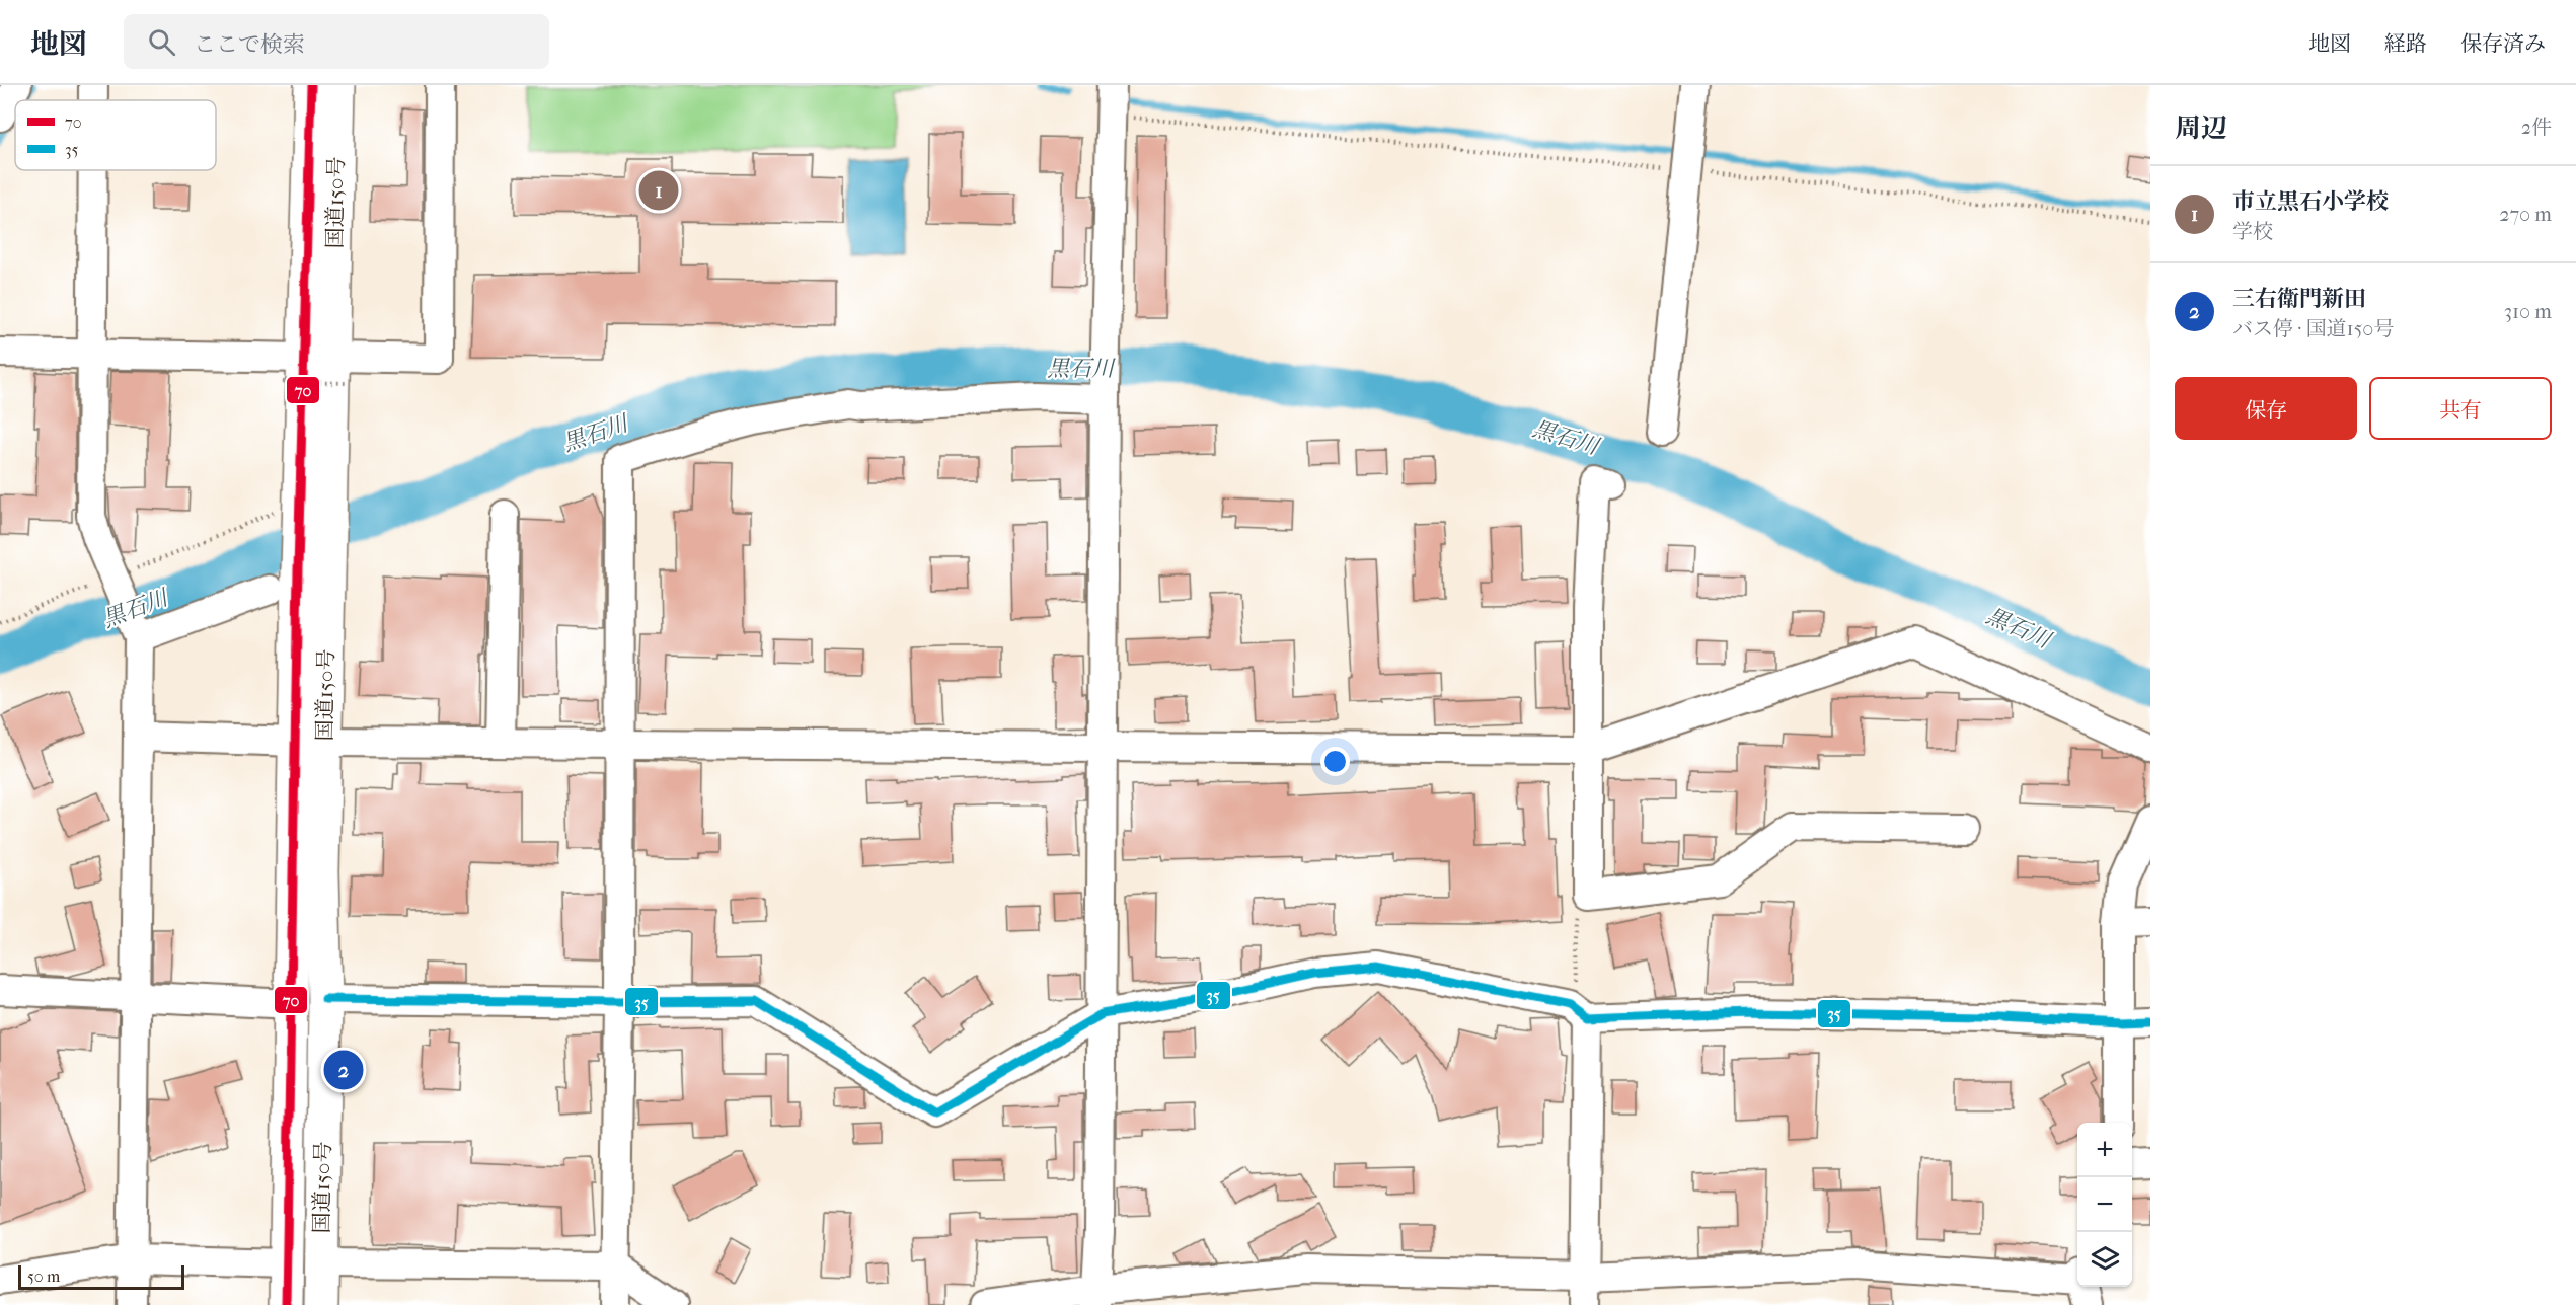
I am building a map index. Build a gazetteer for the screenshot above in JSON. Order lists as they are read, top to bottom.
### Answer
{
  "streets": {
    "highway": ["国道150号"]
  },
  "water": ["黒石川"],
  "lines": ["transit line 70", "transit line 35"],
  "legend": ["70", "35"],
  "scale_bar": "50 m",
  "page": {
    "header": "地図",
    "search": "ここで検索",
    "nav": ["地図", "経路", "保存済み"],
    "heading": ["周辺", "2件"],
    "list": [
      {
        "mark": "1",
        "name": "市立黒石小学校",
        "note": "学校",
        "value": "270 m"
      },
      {
        "mark": "2",
        "name": "三右衛門新田",
        "note": "バス停 · 国道150号",
        "value": "310 m"
      }
    ],
    "pins": ["1", "2"],
    "buttons": ["保存", "共有"],
    "map_buttons": ["+", "−"],
    "scale": "50 m"
  }
}
